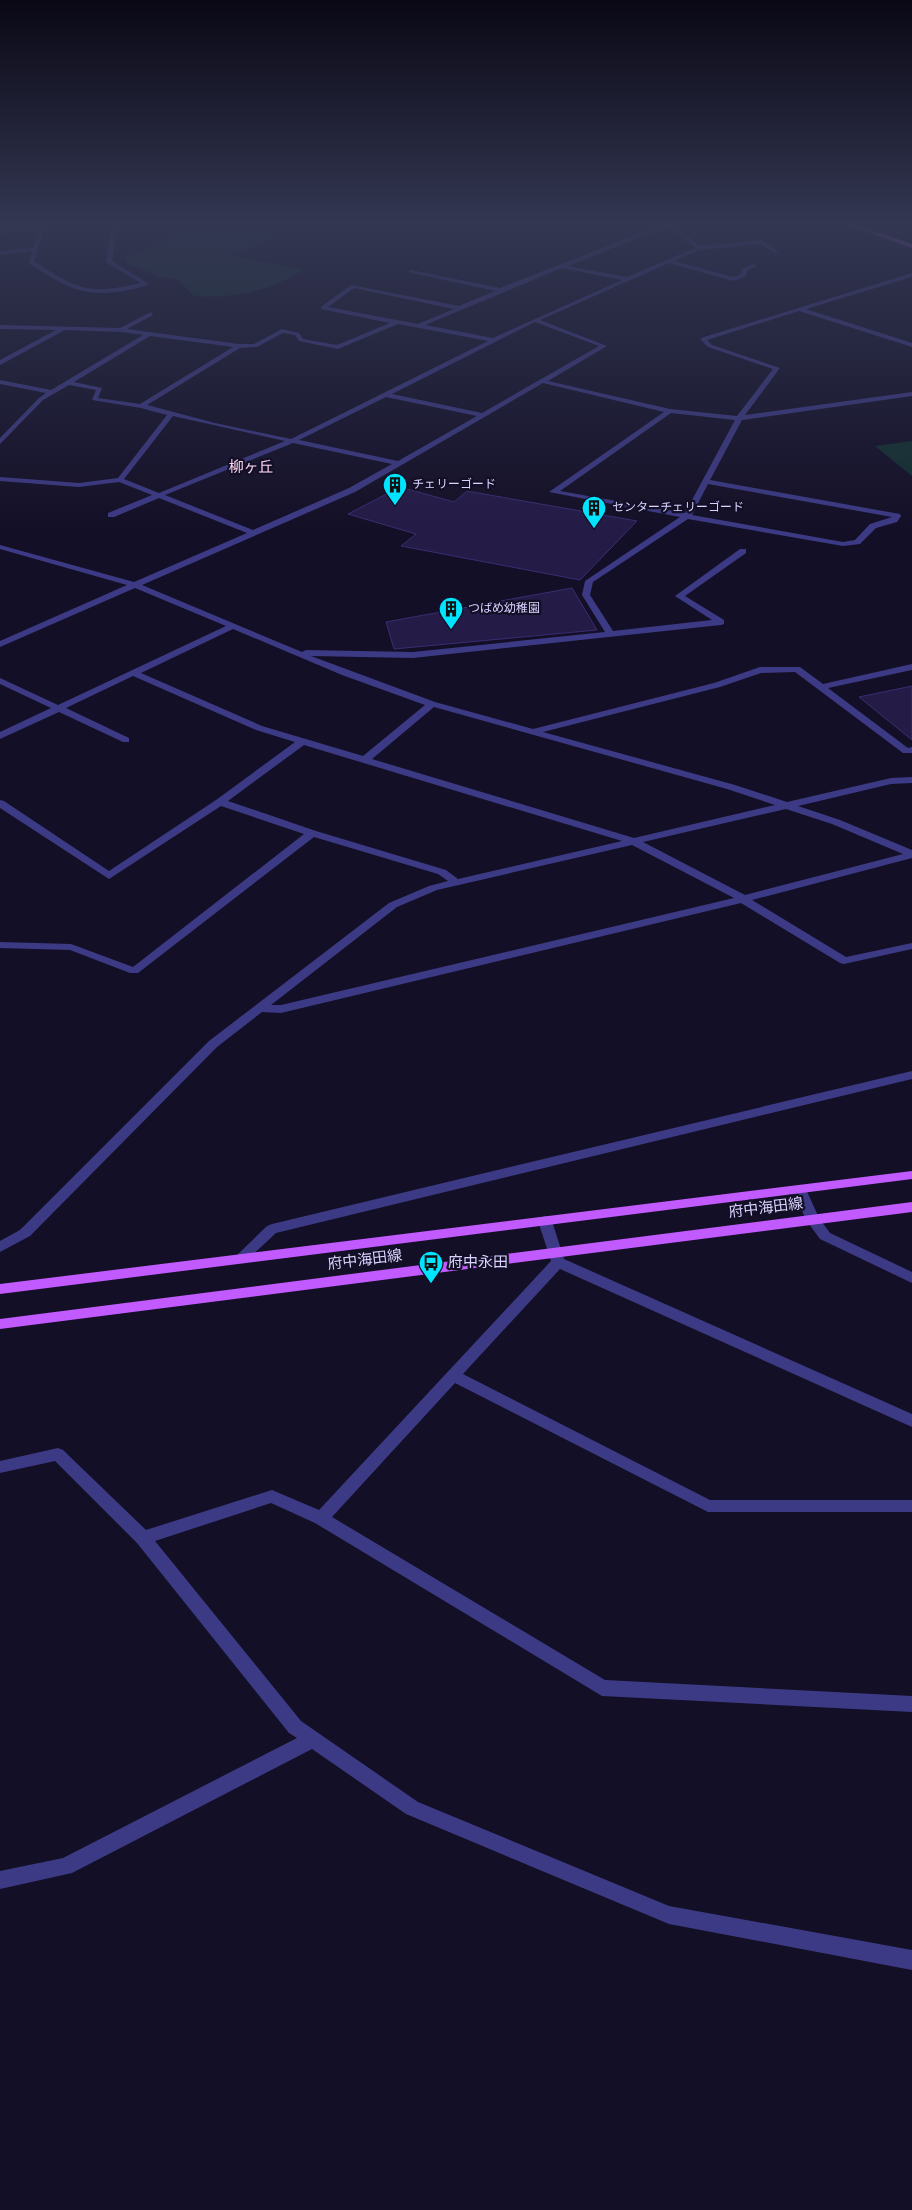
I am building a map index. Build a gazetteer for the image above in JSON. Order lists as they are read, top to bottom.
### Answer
{
  "streets": {
    "main road": ["府中海田線"]
  },
  "districts": ["柳ヶ丘"],
  "places": {
    "building": ["チェリーゴード", "センターチェリーゴード", "つばめ幼稚園"],
    "bus stop": ["府中永田"]
  }
}
